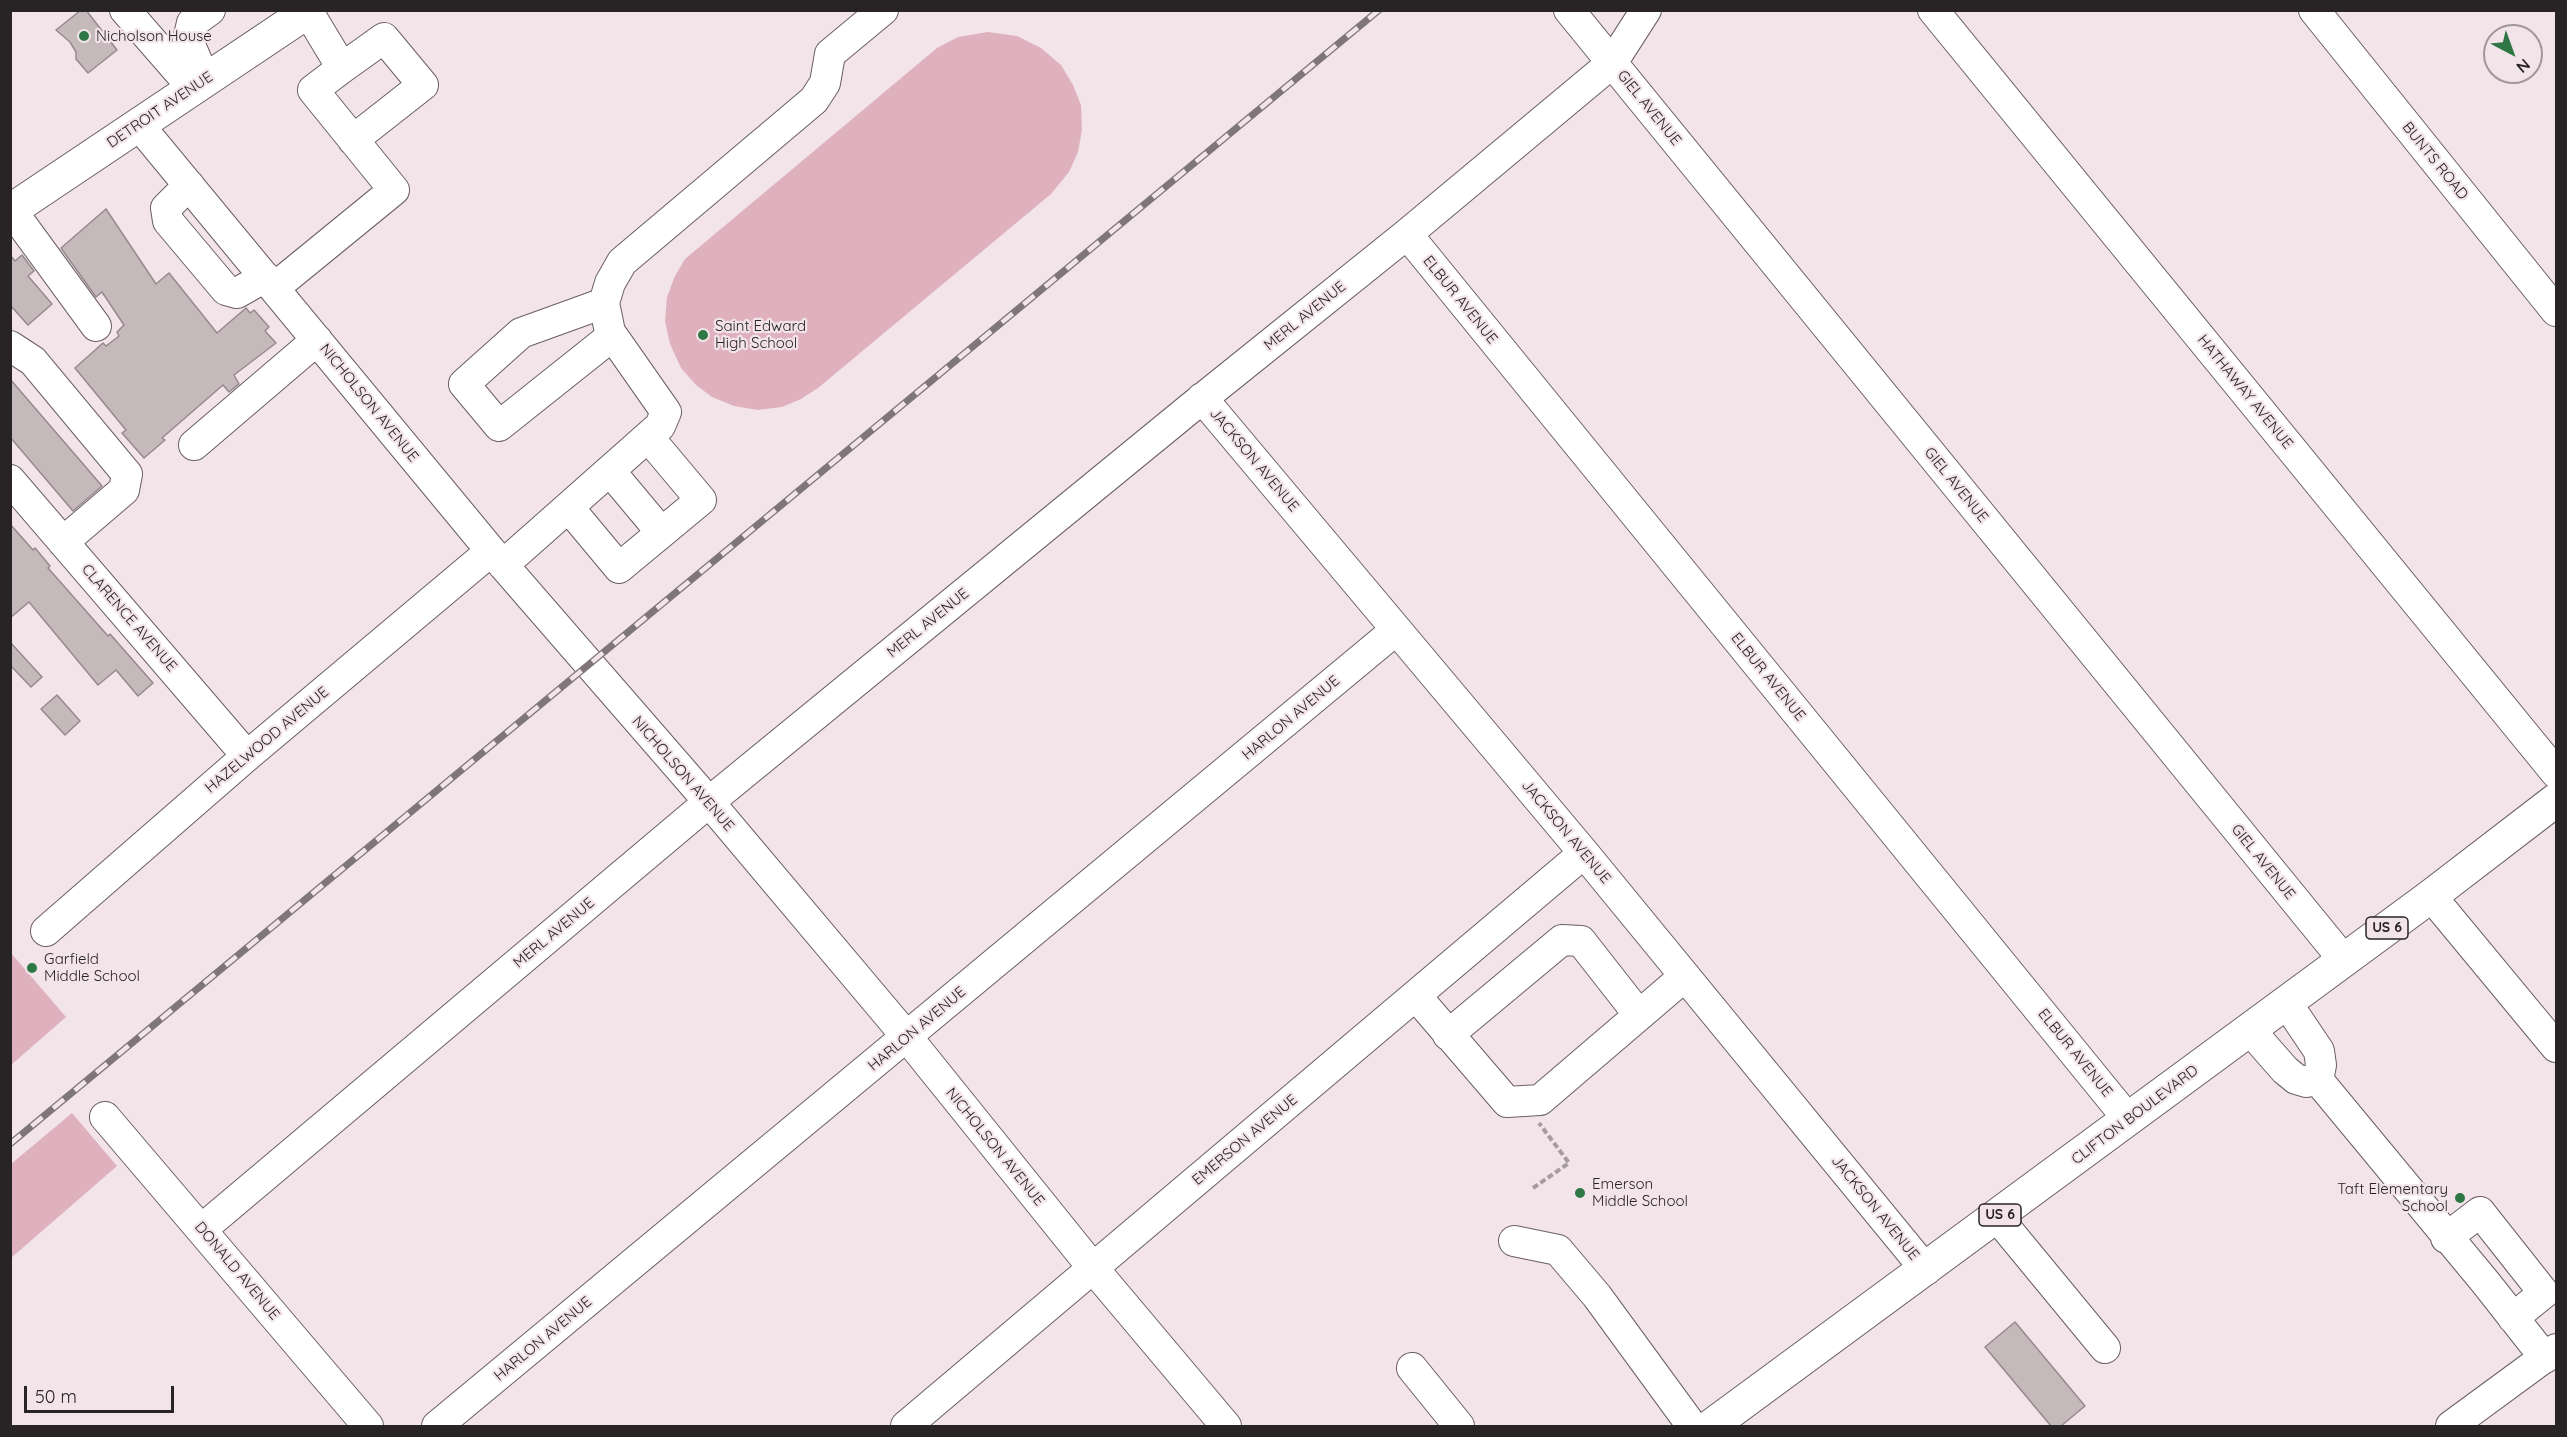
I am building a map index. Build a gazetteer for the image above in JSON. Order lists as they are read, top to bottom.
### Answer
{
  "streets": {
    "main road": ["DETROIT AVENUE", "US 6", "CLIFTON BOULEVARD"],
    "street": [
      "GIEL AVENUE",
      "BUNTS ROAD",
      "ELBUR AVENUE",
      "MERL AVENUE",
      "HATHAWAY AVENUE",
      "NICHOLSON AVENUE",
      "JACKSON AVENUE",
      "CLARENCE AVENUE",
      "HARLON AVENUE",
      "HAZELWOOD AVENUE",
      "EMERSON AVENUE",
      "DONALD AVENUE"
    ]
  },
  "crossings": [
    ["GIEL AVENUE", "MERL AVENUE"],
    ["GIEL AVENUE", "CLIFTON BOULEVARD"],
    ["DETROIT AVENUE", "NICHOLSON AVENUE"],
    ["ELBUR AVENUE", "MERL AVENUE"],
    ["ELBUR AVENUE", "CLIFTON BOULEVARD"],
    ["MERL AVENUE", "NICHOLSON AVENUE"],
    ["MERL AVENUE", "JACKSON AVENUE"],
    ["MERL AVENUE", "DONALD AVENUE"],
    ["NICHOLSON AVENUE", "HARLON AVENUE"],
    ["NICHOLSON AVENUE", "HAZELWOOD AVENUE"],
    ["NICHOLSON AVENUE", "EMERSON AVENUE"],
    ["JACKSON AVENUE", "HARLON AVENUE"],
    ["JACKSON AVENUE", "CLIFTON BOULEVARD"],
    ["JACKSON AVENUE", "EMERSON AVENUE"],
    ["CLARENCE AVENUE", "HAZELWOOD AVENUE"]
  ],
  "places": [
    "Nicholson House",
    "Saint Edward High School",
    "Garfield Middle School",
    "Emerson Middle School",
    "Taft Elementary School"
  ],
  "scale_bar": "50 m",
  "north": "bottom right"
}
